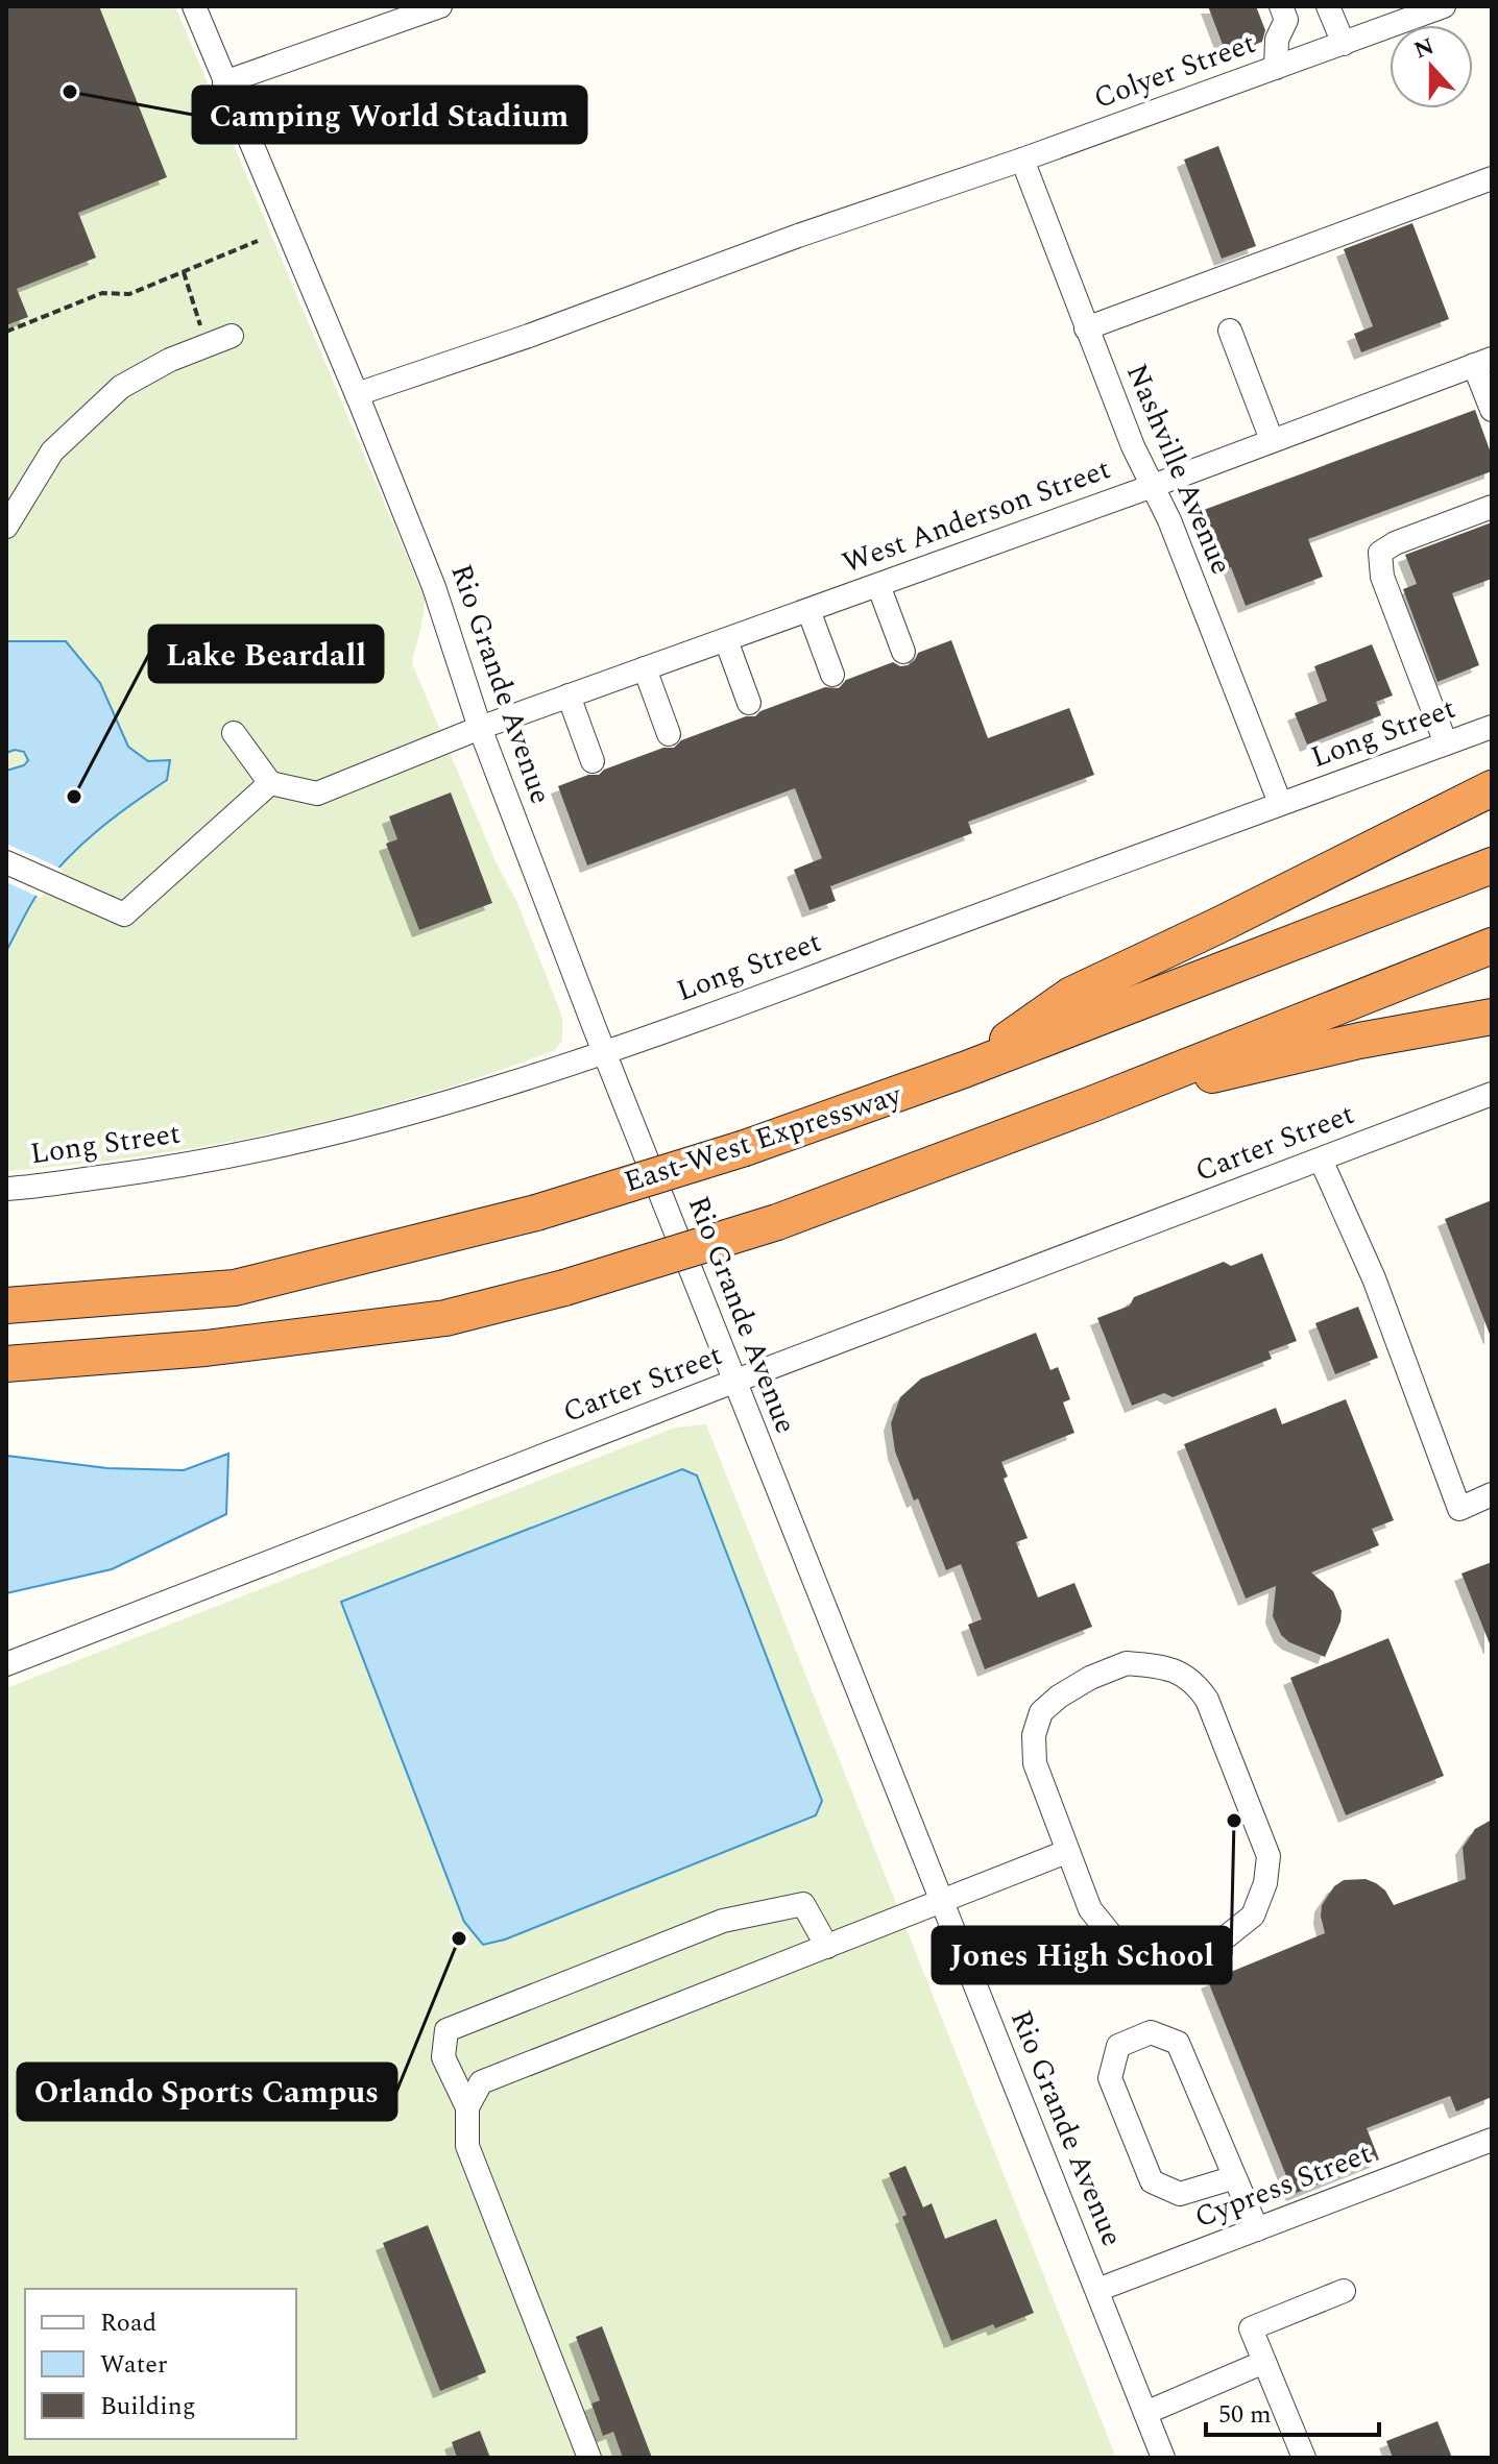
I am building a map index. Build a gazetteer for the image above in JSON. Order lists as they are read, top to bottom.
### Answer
{
  "streets": {
    "highway": ["East-West Expressway"],
    "street": [
      "Colyer Street",
      "Nashville Avenue",
      "West Anderson Street",
      "Rio Grande Avenue",
      "Long Street",
      "Carter Street",
      "Cypress Street"
    ]
  },
  "crossings": [
    ["Colyer Street", "Nashville Avenue"],
    ["Colyer Street", "Rio Grande Avenue"],
    ["Nashville Avenue", "West Anderson Street"],
    ["Nashville Avenue", "Long Street"],
    ["West Anderson Street", "Rio Grande Avenue"],
    ["Rio Grande Avenue", "Long Street"],
    ["Rio Grande Avenue", "Carter Street"],
    ["Rio Grande Avenue", "Cypress Street"]
  ],
  "places": [
    "Camping World Stadium",
    "Lake Beardall",
    "Jones High School",
    "Orlando Sports Campus"
  ],
  "legend": ["Road", "Water", "Building"],
  "scale_bar": "50 m",
  "north": "top"
}
